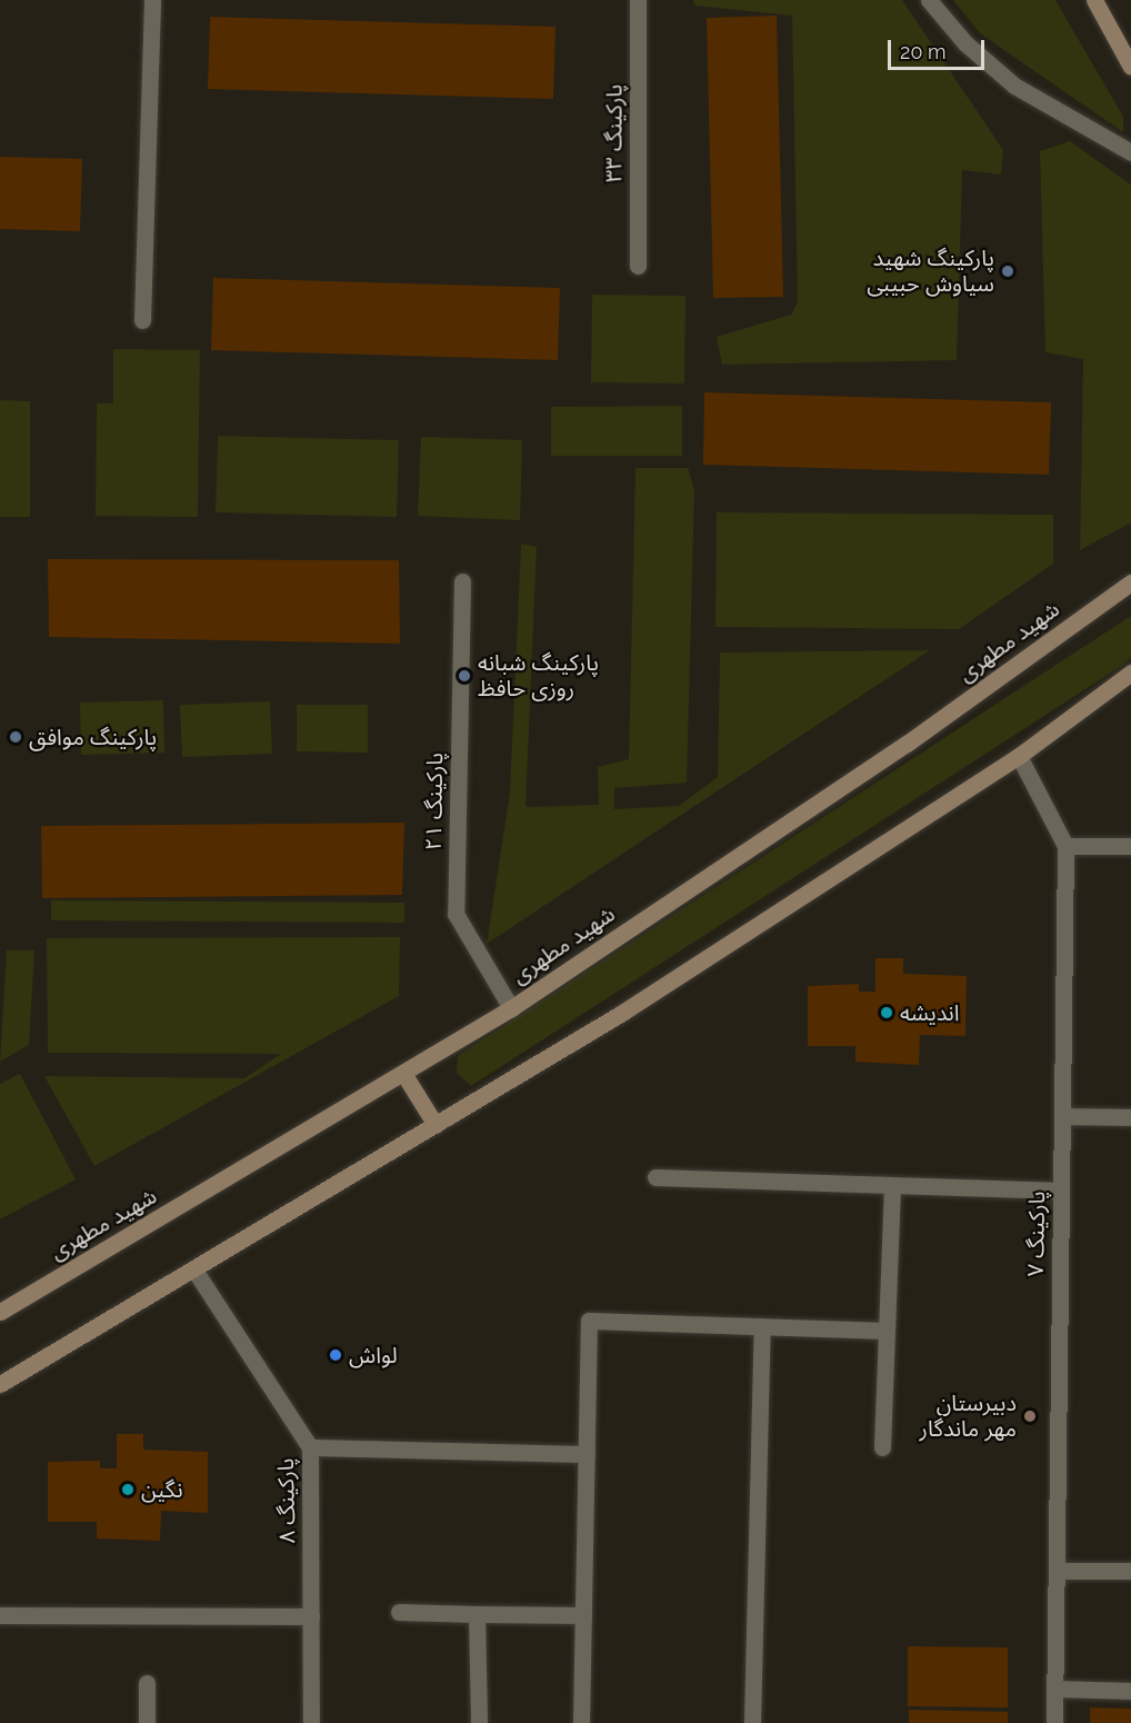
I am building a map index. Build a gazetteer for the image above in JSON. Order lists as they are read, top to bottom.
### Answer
{
  "streets": {
    "main road": ["شهید مطهری"],
    "street": [
      "پارکینگ ۳۳",
      "پارکینگ ۲۱",
      "پارکینگ ۷",
      "پارکینگ ۸"
    ]
  },
  "crossings": [
    ["شهید مطهری", "پارکینگ ۲۱"]
  ],
  "places": [
    "پارکینگ شهید سیاوش حبیبی",
    "پارکینگ شبانه روزی حافظ",
    "پارکینگ موافق",
    "اندیشه",
    "لواش",
    "دبیرستان مهر ماندگار",
    "نگین"
  ],
  "scale_bar": "20 m"
}
